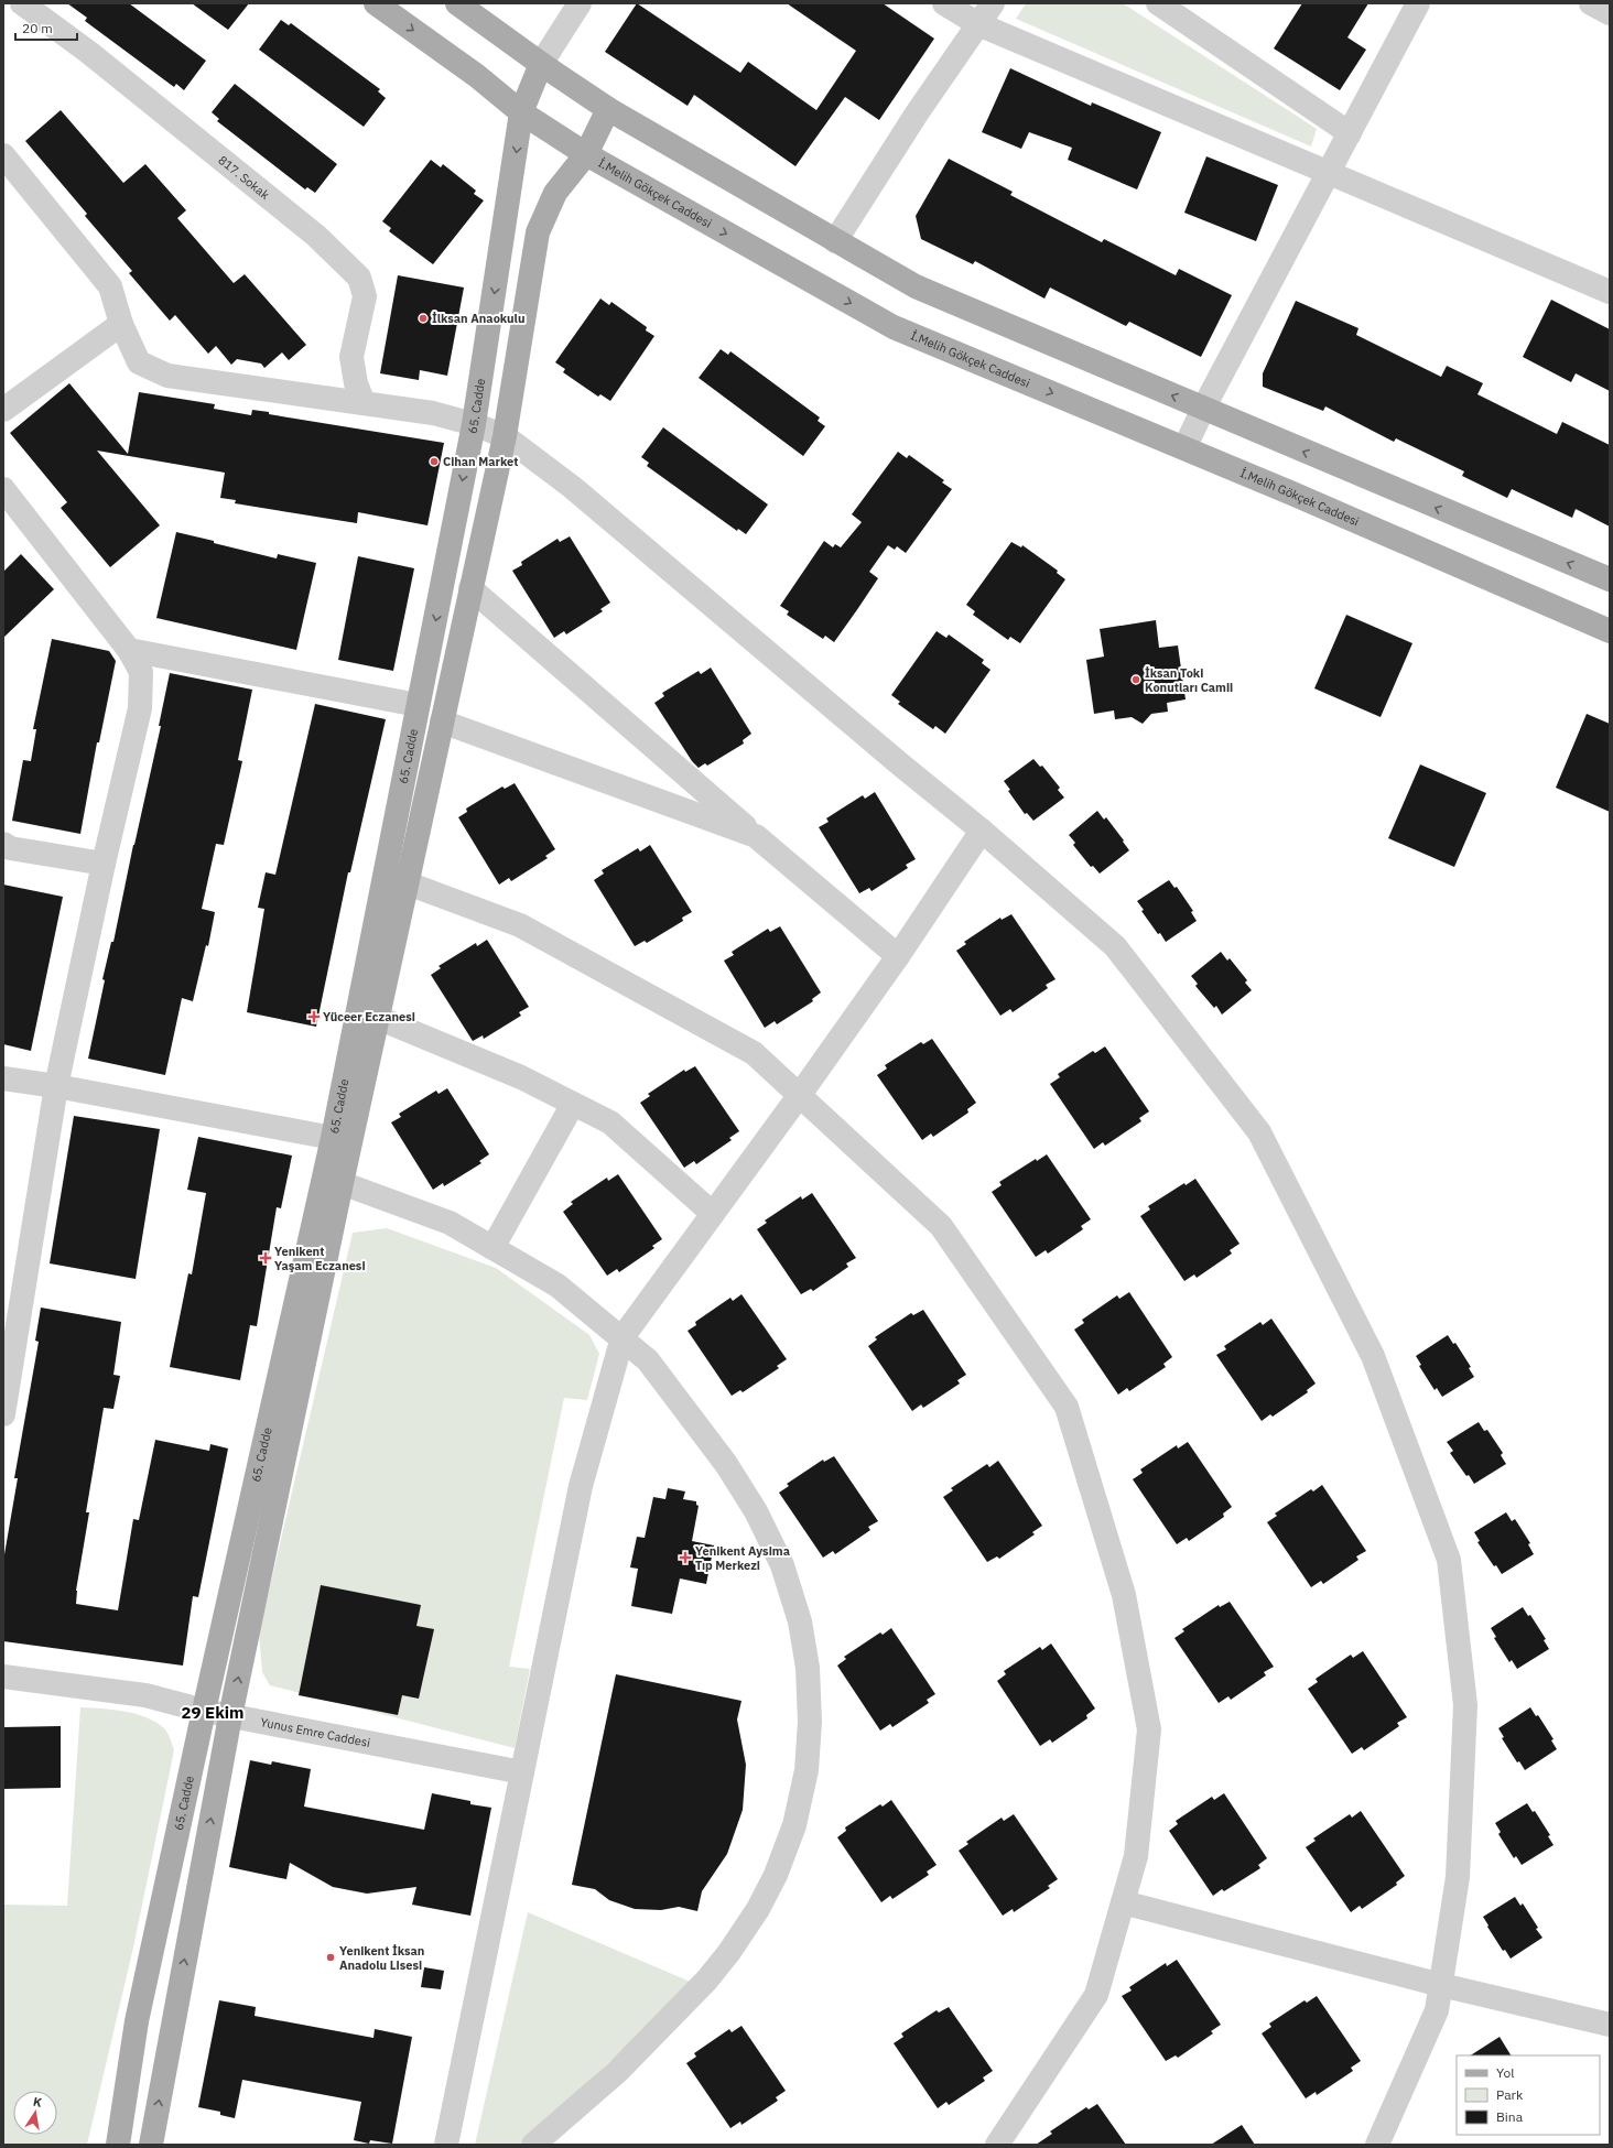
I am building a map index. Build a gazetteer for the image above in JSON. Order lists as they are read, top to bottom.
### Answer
{
  "streets": {
    "main road": ["İ.Melih Gökçek Caddesi", "65. Cadde"],
    "street": ["817. Sokak", "Yunus Emre Caddesi"]
  },
  "crossings": [
    ["İ.Melih Gökçek Caddesi", "65. Cadde"],
    ["65. Cadde", "Yunus Emre Caddesi"]
  ],
  "districts": ["29 Ekim"],
  "places": {
    "other": [
      "İlksan Anaokulu",
      "Cihan Market",
      "İksan Toki Konutları Camii",
      "Yenikent İksan Anadolu Lisesi"
    ],
    "health": ["Yüceer Eczanesi", "Yenikent Yaşam Eczanesi", "Yenikent Aysima Tıp Merkezi"]
  },
  "legend": ["Yol", "Park", "Bina"],
  "scale_bar": "20 m",
  "north": "top"
}
